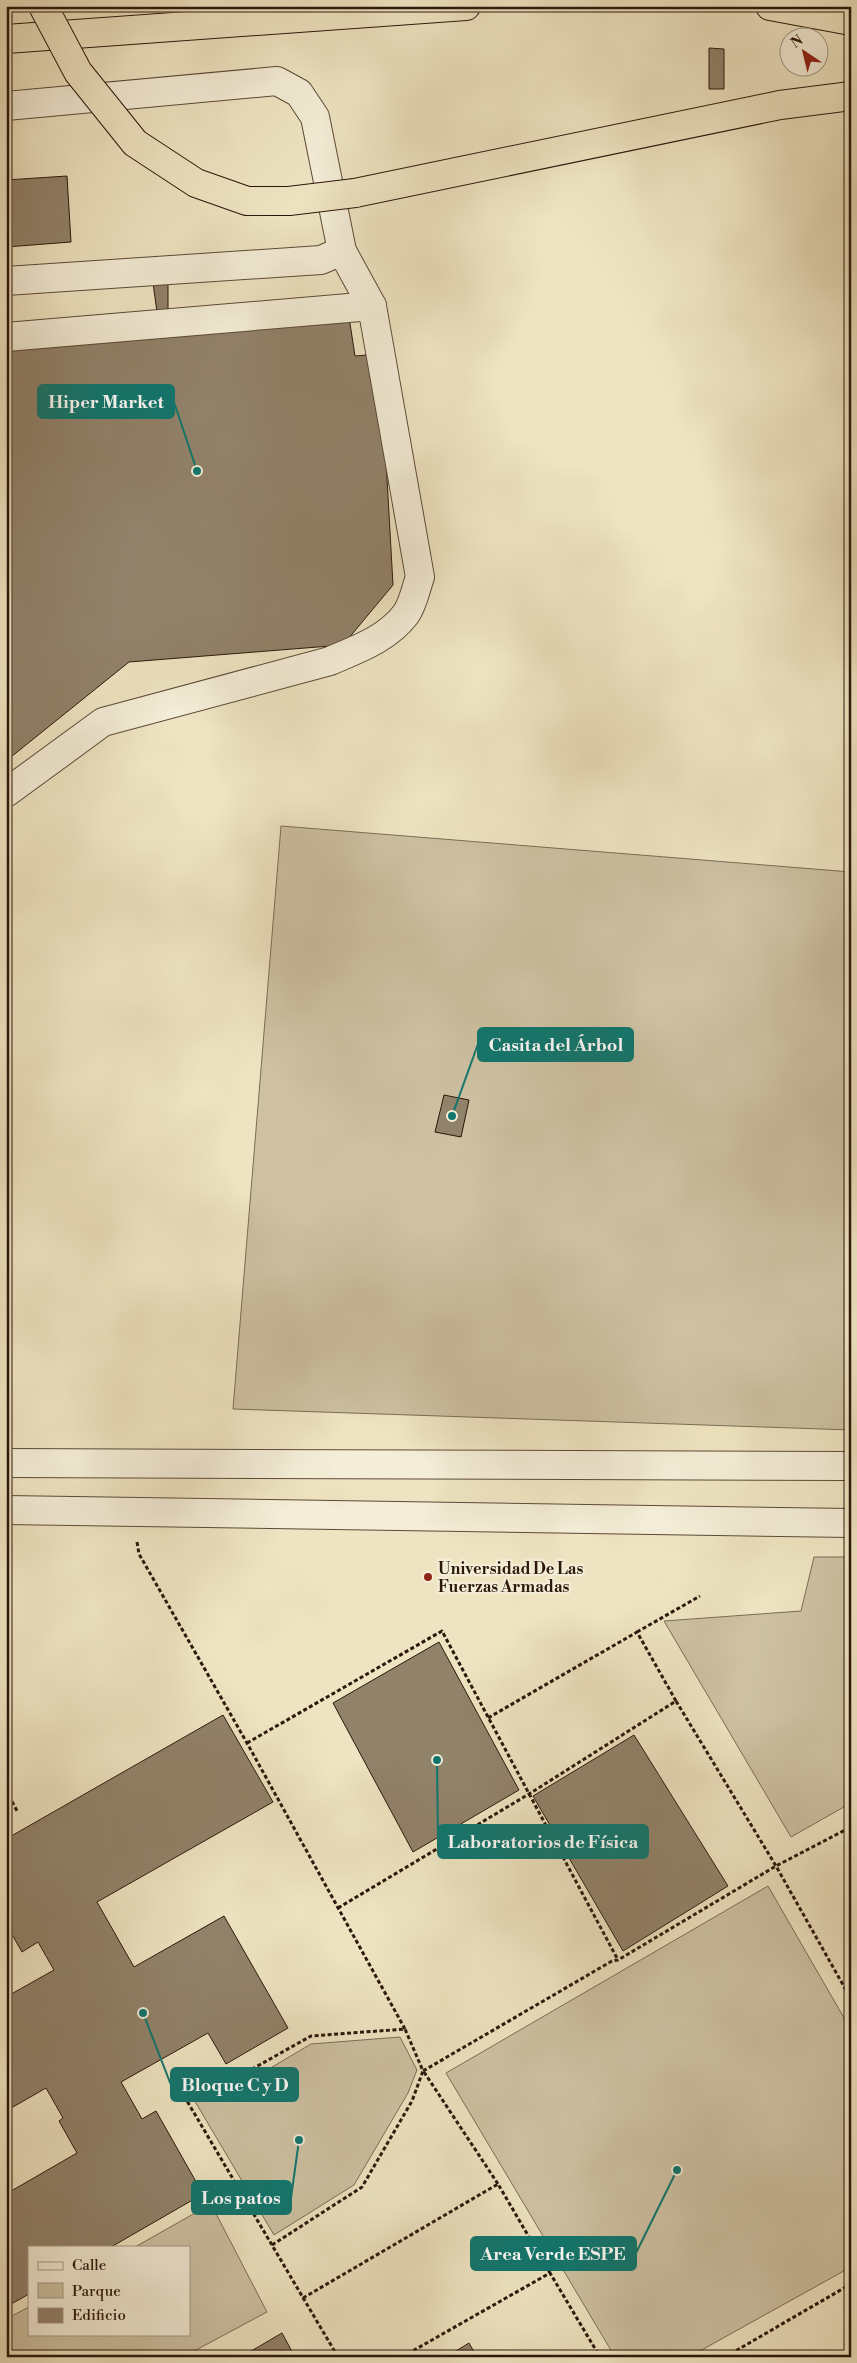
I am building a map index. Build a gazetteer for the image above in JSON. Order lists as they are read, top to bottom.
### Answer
{
  "places": [
    "Hiper Market",
    "Casita del Árbol",
    "Universidad De Las Fuerzas Armadas",
    "Laboratorios de Física",
    "Bloque C y D",
    "Los patos",
    "Area Verde ESPE"
  ],
  "legend": ["Calle", "Parque", "Edificio"],
  "north": "top left"
}
